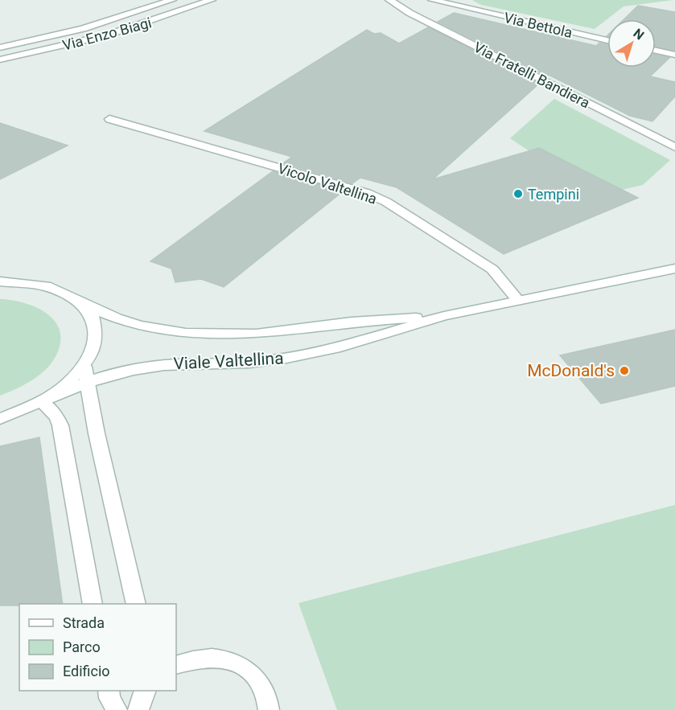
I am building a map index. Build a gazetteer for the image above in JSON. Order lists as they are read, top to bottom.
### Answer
{
  "streets": {
    "street": [
      "Via Bettola",
      "Via Enzo Biagi",
      "Via Fratelli Bandiera",
      "Vicolo Valtellina",
      "Viale Valtellina"
    ]
  },
  "crossings": [
    ["Vicolo Valtellina", "Viale Valtellina"]
  ],
  "places": ["Tempini", "McDonald's"],
  "legend": ["Strada", "Parco", "Edificio"],
  "north": "top right"
}
